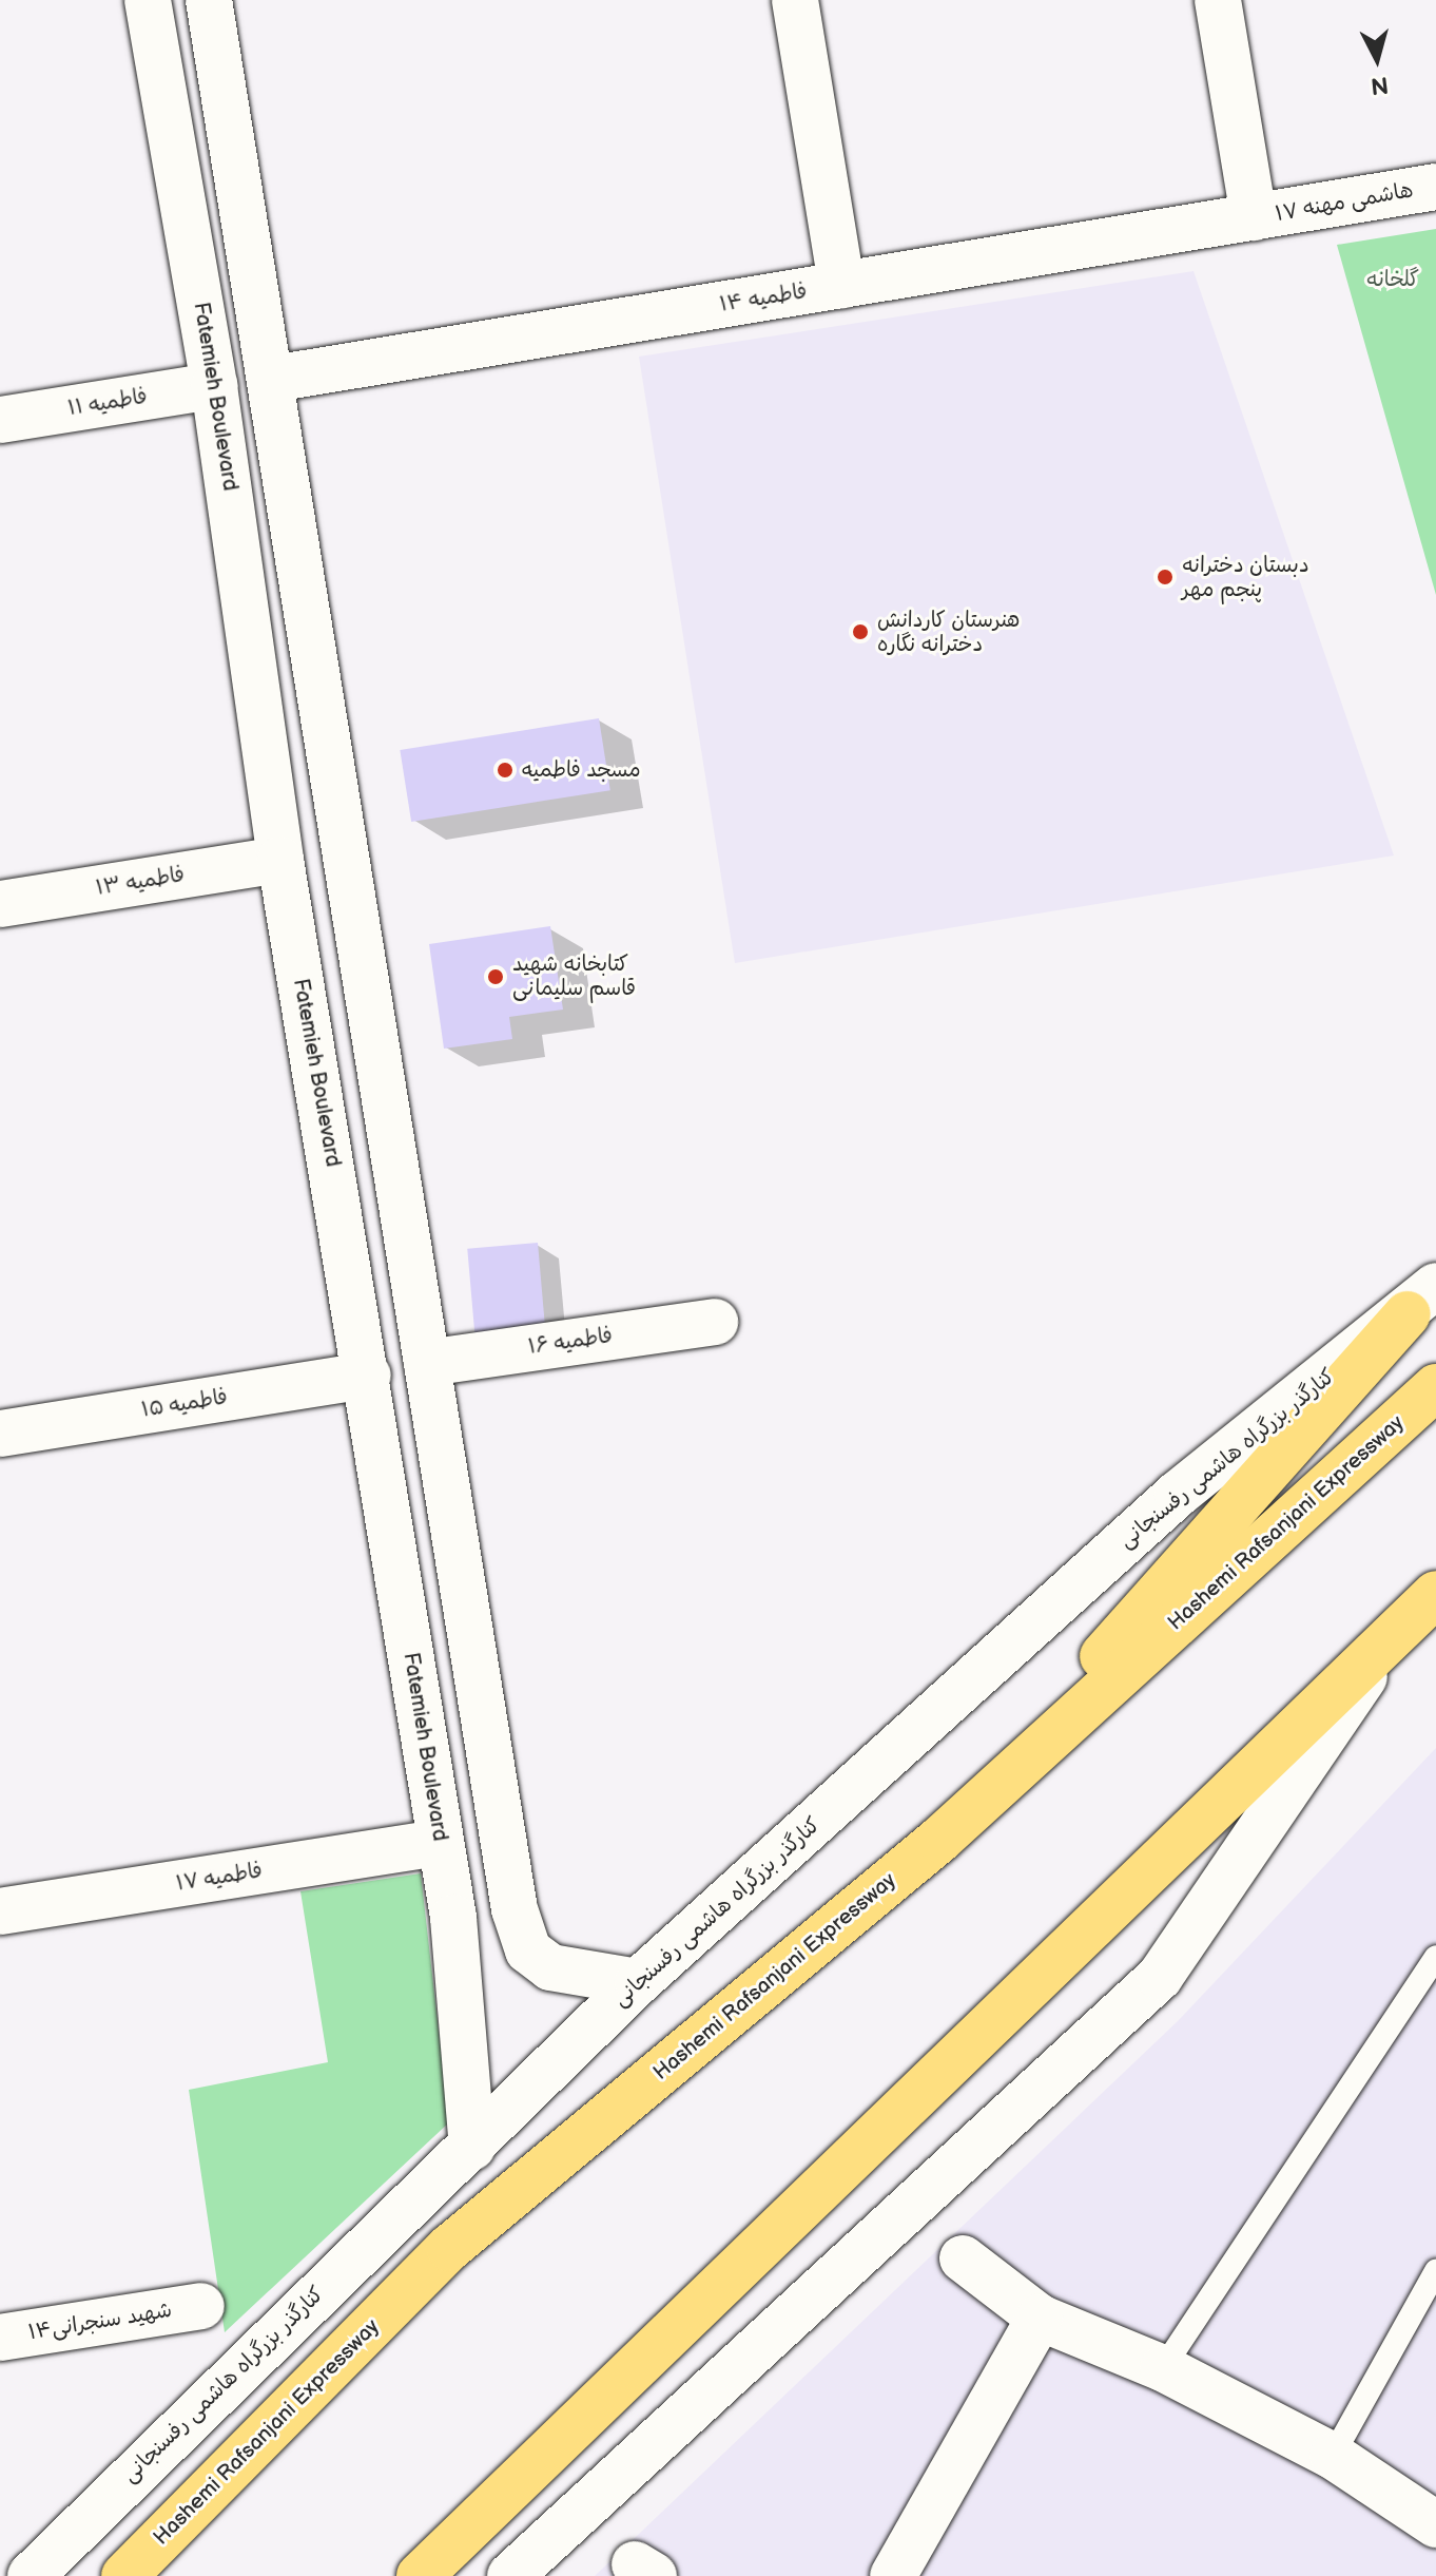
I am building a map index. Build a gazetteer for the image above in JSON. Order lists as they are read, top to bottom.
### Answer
{
  "streets": {
    "highway": ["Hashemi Rafsanjani Expressway"],
    "street": [
      "هاشمی مهنه ۱۷",
      "فاطمیه ۱۴",
      "Fatemieh Boulevard",
      "فاطمیه ۱۱",
      "فاطمیه ۱۳",
      "فاطمیه ۱۶",
      "فاطمیه ۱۵",
      "کنارگذر بزرگراه هاشمی رفسنجانی",
      "فاطمیه ۱۷",
      "شهید سنجرانی۱۴"
    ]
  },
  "crossings": [
    ["هاشمی مهنه ۱۷", "فاطمیه ۱۴"],
    ["Fatemieh Boulevard", "فاطمیه ۱۱"],
    ["Fatemieh Boulevard", "فاطمیه ۱۳"],
    ["Fatemieh Boulevard", "فاطمیه ۱۵"],
    ["Fatemieh Boulevard", "کنارگذر بزرگراه هاشمی رفسنجانی"],
    ["Fatemieh Boulevard", "فاطمیه ۱۷"]
  ],
  "parks": ["گلخانه"],
  "places": [
    "دبستان دخترانه پنجم مهر",
    "هنرستان کاردانش دخترانه نگاره",
    "مسجد فاطمیه",
    "کتابخانه شهید قاسم سلیمانی"
  ],
  "north": "bottom"
}
